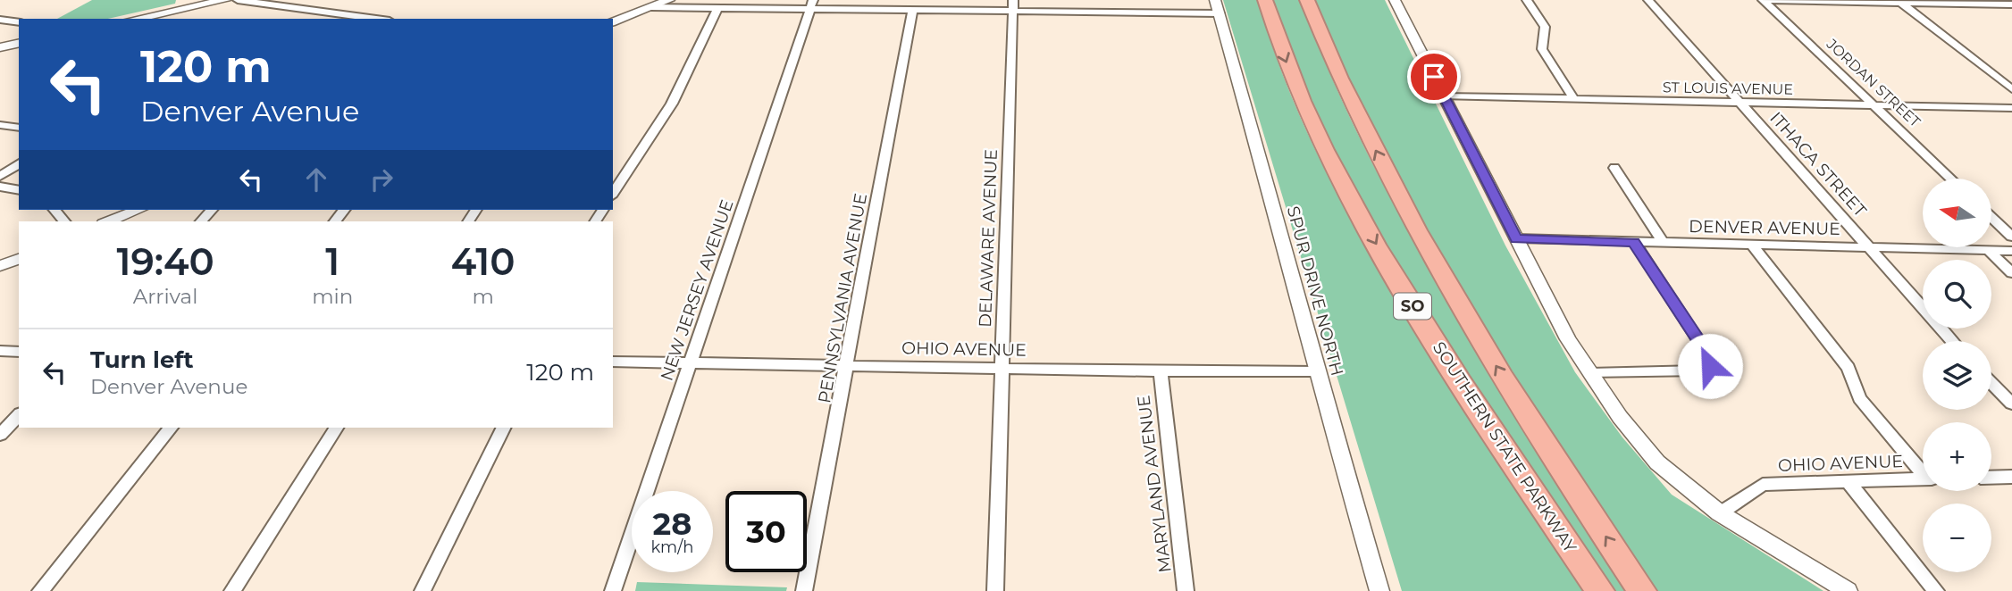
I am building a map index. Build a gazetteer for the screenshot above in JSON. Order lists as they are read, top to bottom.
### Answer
{
  "streets": {
    "highway": ["SO", "SOUTHERN STATE PARKWAY"],
    "street": [
      "JORDAN STREET",
      "ST LOUIS AVENUE",
      "ITHACA STREET",
      "DENVER AVENUE",
      "DELAWARE AVENUE",
      "NEW JERSEY AVENUE",
      "SPUR DRIVE NORTH",
      "PENNSYLVANIA AVENUE",
      "OHIO AVENUE",
      "MARYLAND AVENUE"
    ]
  },
  "crossings": [
    ["JORDAN STREET", "ST LOUIS AVENUE"],
    ["ST LOUIS AVENUE", "ITHACA STREET"],
    ["ITHACA STREET", "DENVER AVENUE"],
    ["DELAWARE AVENUE", "OHIO AVENUE"],
    ["NEW JERSEY AVENUE", "OHIO AVENUE"],
    ["SPUR DRIVE NORTH", "OHIO AVENUE"],
    ["PENNSYLVANIA AVENUE", "OHIO AVENUE"],
    ["OHIO AVENUE", "MARYLAND AVENUE"]
  ],
  "north": "left",
  "page": {
    "turn": ["120 m", "Denver Avenue"],
    "map_buttons": ["+", "−"],
    "eta": [
      "19:40",
      "Arrival",
      "1",
      "min",
      "410",
      "m"
    ],
    "list": [
      {
        "name": "Turn left",
        "note": "Denver Avenue",
        "value": "120 m"
      }
    ],
    "speed": "28 km/h",
    "limit": "30"
  }
}
